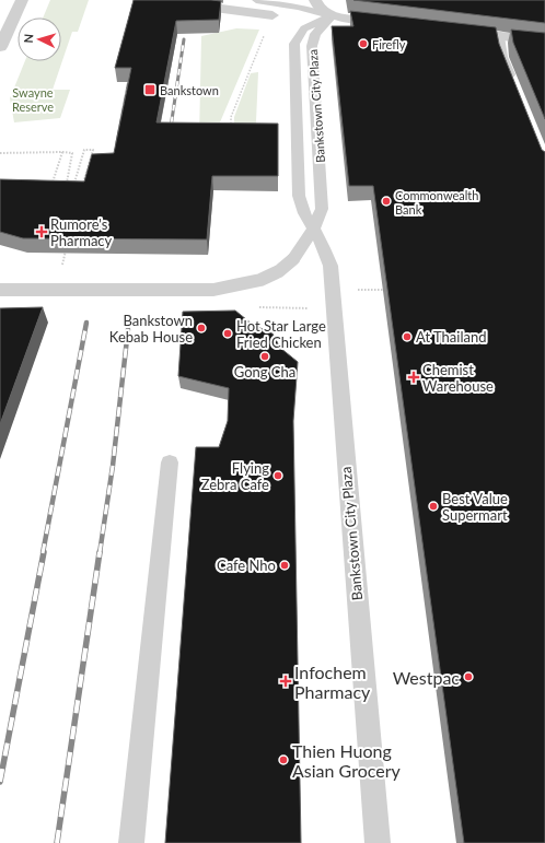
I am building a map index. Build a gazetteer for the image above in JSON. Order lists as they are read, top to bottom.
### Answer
{
  "streets": {
    "lane": ["Bankstown City Plaza"]
  },
  "parks": ["Swayne Reserve"],
  "places": {
    "other": [
      "Firefly",
      "Commonwealth Bank",
      "Bankstown Kebab House",
      "Hot Star Large Fried Chicken",
      "At Thailand",
      "Gong Cha",
      "Flying Zebra Cafe",
      "Best Value Supermart",
      "Cafe Nho",
      "Westpac",
      "Thien Huong Asian Grocery"
    ],
    "transit": ["Bankstown"],
    "health": ["Rumore's Pharmacy", "Chemist Warehouse", "Infochem Pharmacy"]
  },
  "north": "left"
}
